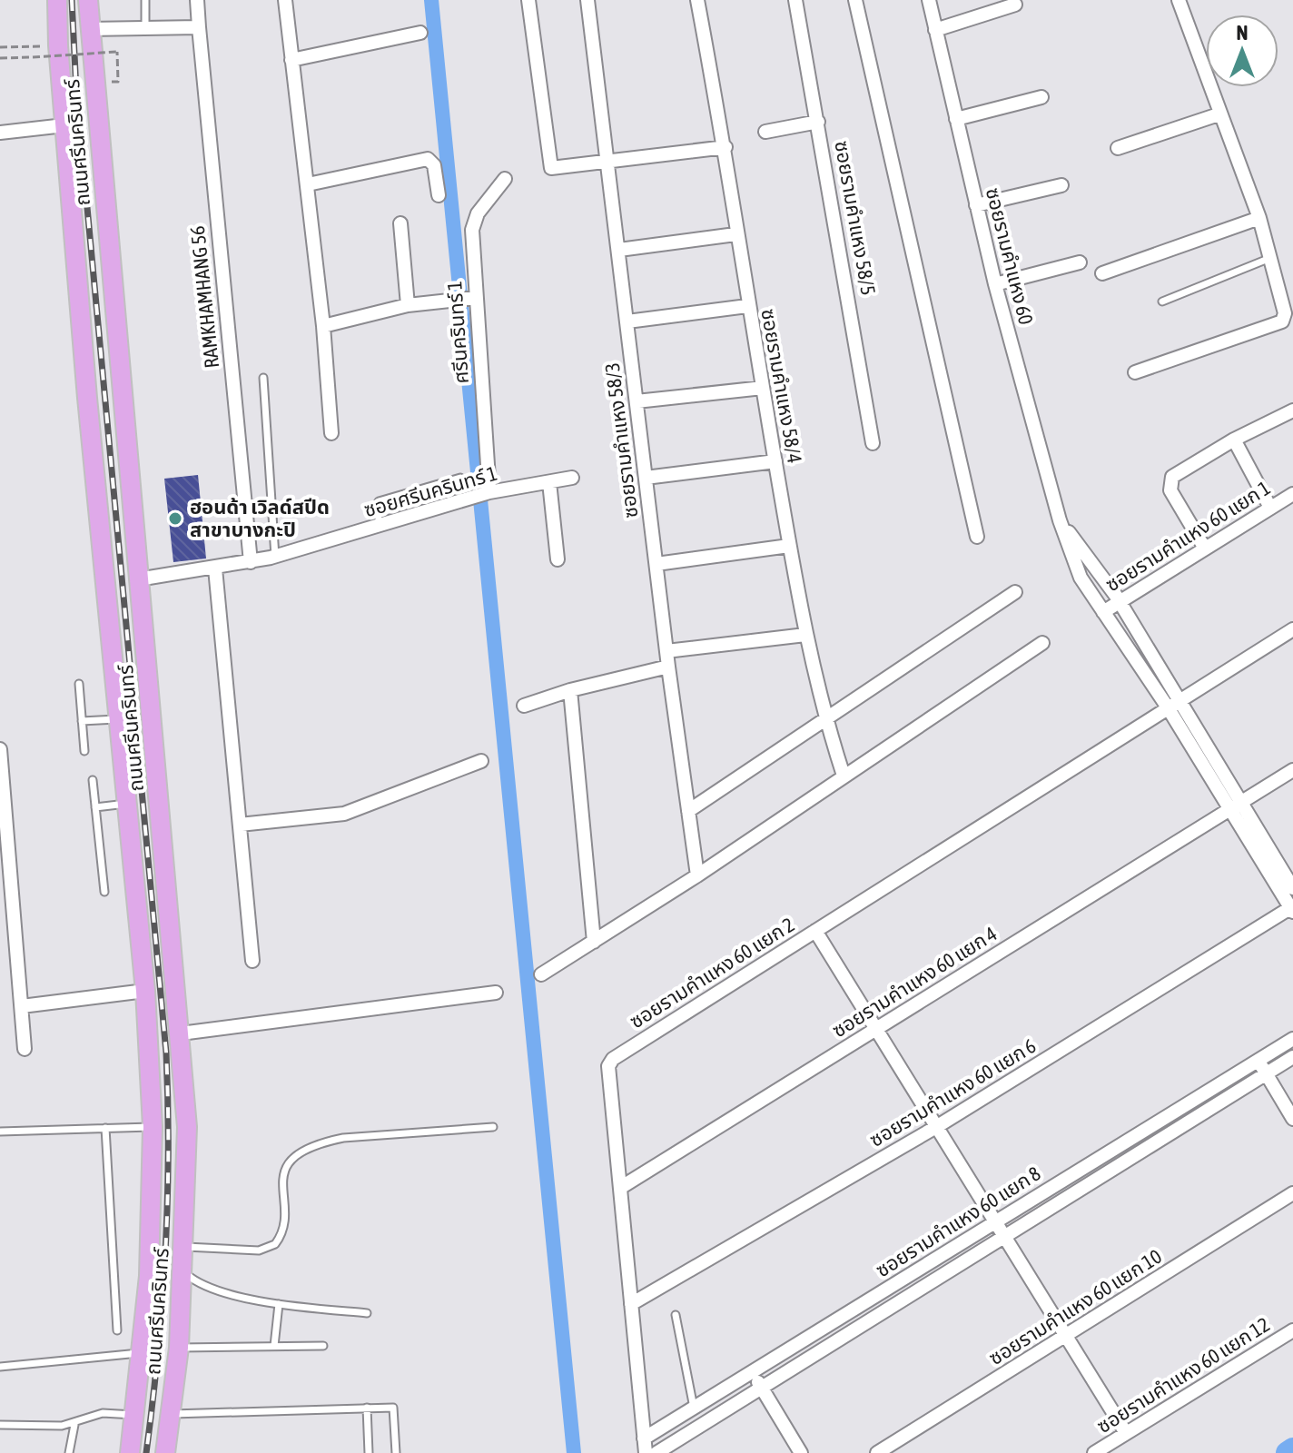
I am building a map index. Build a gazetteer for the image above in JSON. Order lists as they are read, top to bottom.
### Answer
{
  "streets": {
    "main road": ["ถนนศรีนครินทร์"],
    "street": [
      "ซอยรามคำแหง 58/5",
      "ซอยรามคำแหง 60",
      "RAMKHAMHANG 56",
      "ศรีนครินทร์ 1",
      "ซอยรามคำแหง 58/4",
      "ซอยรามคำแหง 58/3",
      "ซอยศรีนครินทร์ 1",
      "ซอยรามคำแหง 60 แยก 1",
      "ซอยรามคำแหง 60 แยก 2",
      "ซอยรามคำแหง 60 แยก 4",
      "ซอยรามคำแหง 60 แยก 6",
      "ซอยรามคำแหง 60 แยก 8",
      "ซอยรามคำแหง 60 แยก 10",
      "ซอยรามคำแหง 60 แยก 12"
    ]
  },
  "crossings": [
    ["ถนนศรีนครินทร์", "ซอยศรีนครินทร์ 1"],
    ["ซอยรามคำแหง 60", "ซอยรามคำแหง 60 แยก 1"],
    ["ซอยรามคำแหง 60", "ซอยรามคำแหง 60 แยก 2"],
    ["ซอยรามคำแหง 60", "ซอยรามคำแหง 60 แยก 4"],
    ["ซอยรามคำแหง 60", "ซอยรามคำแหง 60 แยก 6"],
    ["RAMKHAMHANG 56", "ซอยศรีนครินทร์ 1"],
    ["ศรีนครินทร์ 1", "ซอยศรีนครินทร์ 1"],
    ["ซอยรามคำแหง 60 แยก 2", "ซอยรามคำแหง 60 แยก 4"],
    ["ซอยรามคำแหง 60 แยก 2", "ซอยรามคำแหง 60 แยก 6"],
    ["ซอยรามคำแหง 60 แยก 2", "ซอยรามคำแหง 60 แยก 8"]
  ],
  "places": ["ฮอนด้า เวิลด์สปีด สาขาบางกะปิ"],
  "north": "top"
}
